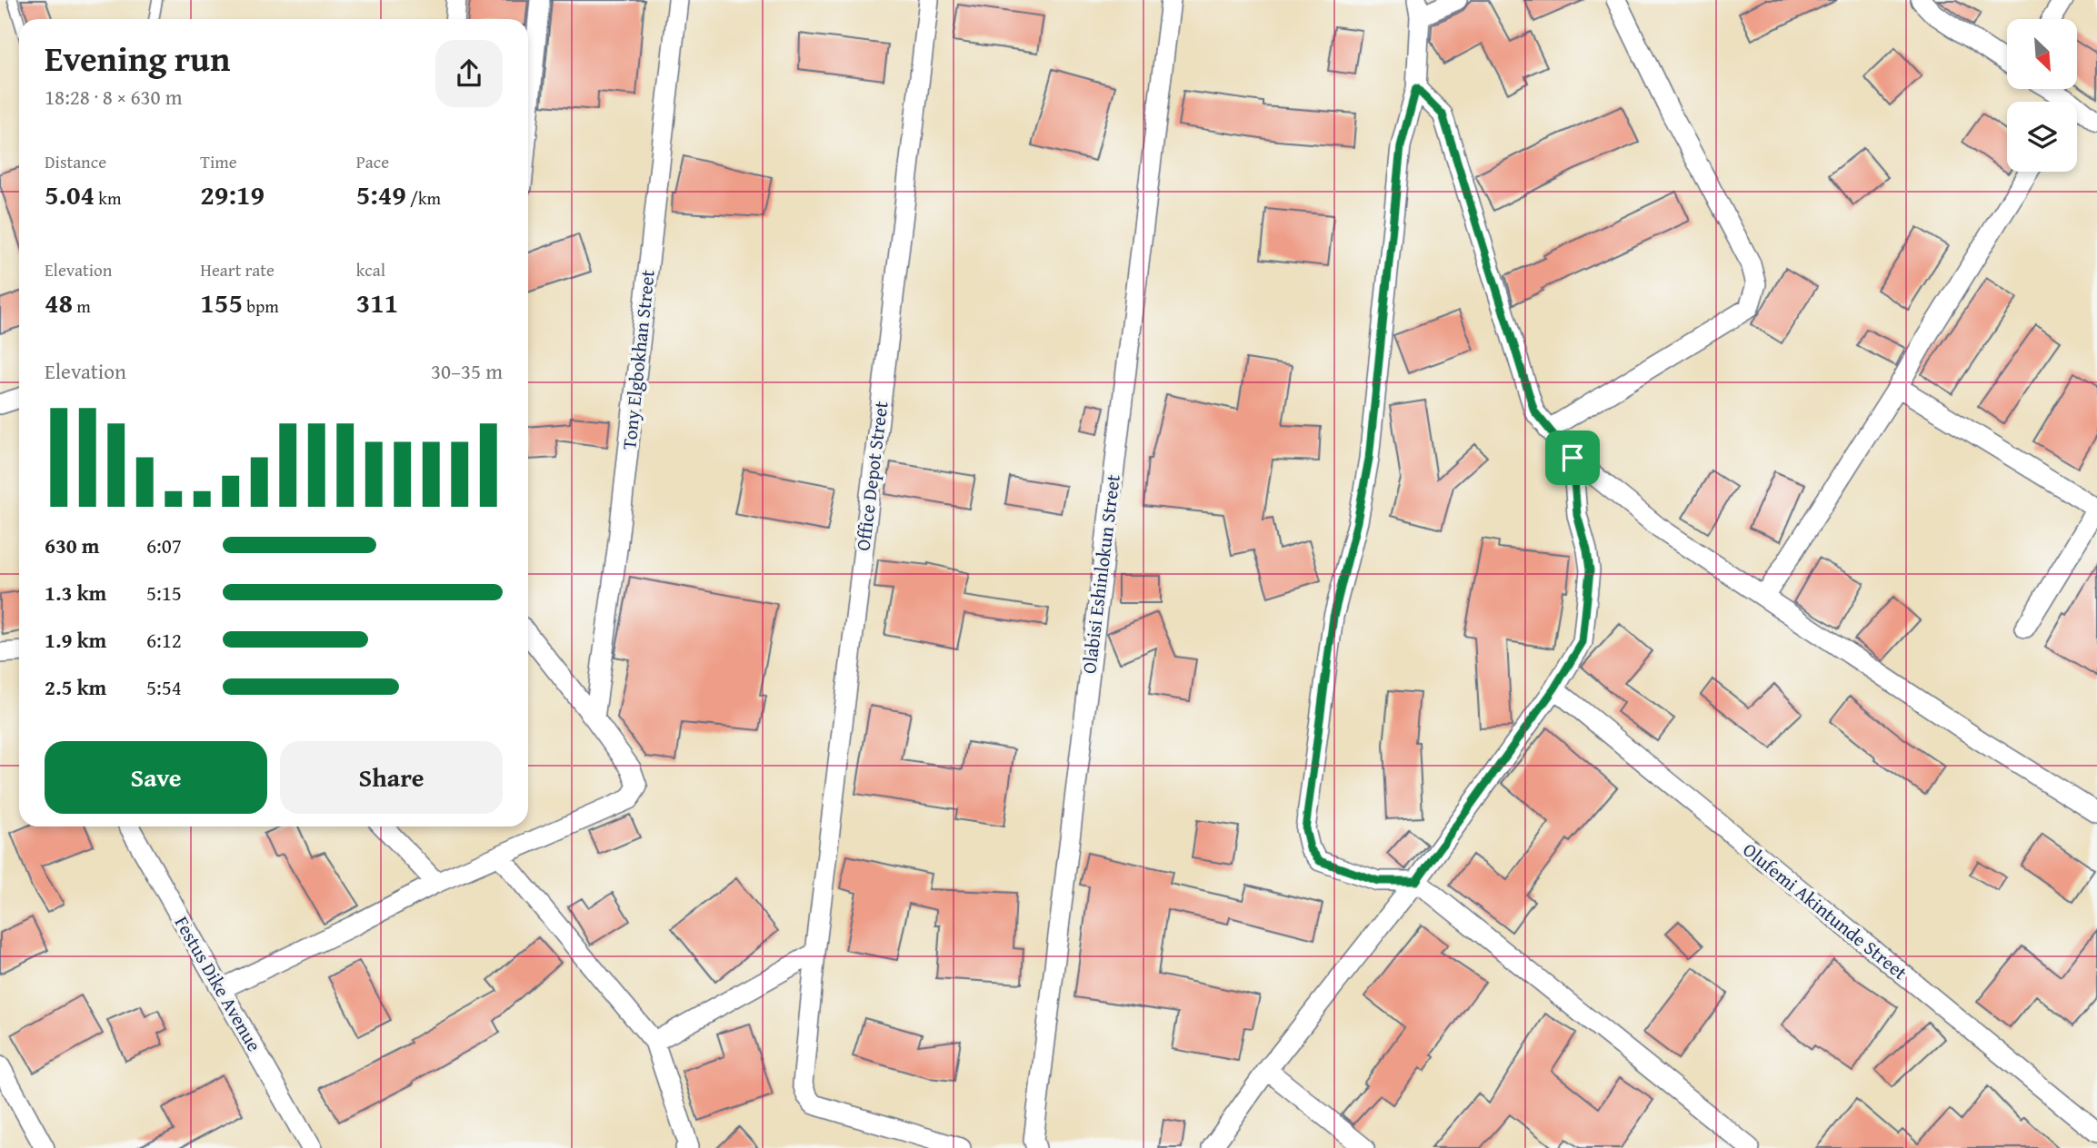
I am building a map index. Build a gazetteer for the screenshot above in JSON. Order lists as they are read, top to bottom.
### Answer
{
  "streets": {
    "street": [
      "Tony Elgbokhan Street",
      "Office Depot Street",
      "Olabisi Eshinlokun Street",
      "Olufemi Akintunde Street",
      "Festus Dike Avenue"
    ]
  },
  "north": "bottom right",
  "page": {
    "heading": ["Evening run", "18:28 · 8 × 630 m"],
    "stats": [
      ["Distance", "5.04 km"],
      ["Time", "29:19"],
      ["Pace", "5:49 /km"],
      ["Elevation", "48 m"],
      ["Heart rate", "155 bpm"],
      ["kcal", "311"]
    ],
    "chart": ["Elevation", "30–35 m"],
    "list": [
      {
        "name": "630 m",
        "note": "6:07"
      },
      {
        "name": "1.3 km",
        "note": "5:15"
      },
      {
        "name": "1.9 km",
        "note": "6:12"
      },
      {
        "name": "2.5 km",
        "note": "5:54"
      }
    ],
    "buttons": ["Save", "Share"]
  }
}
